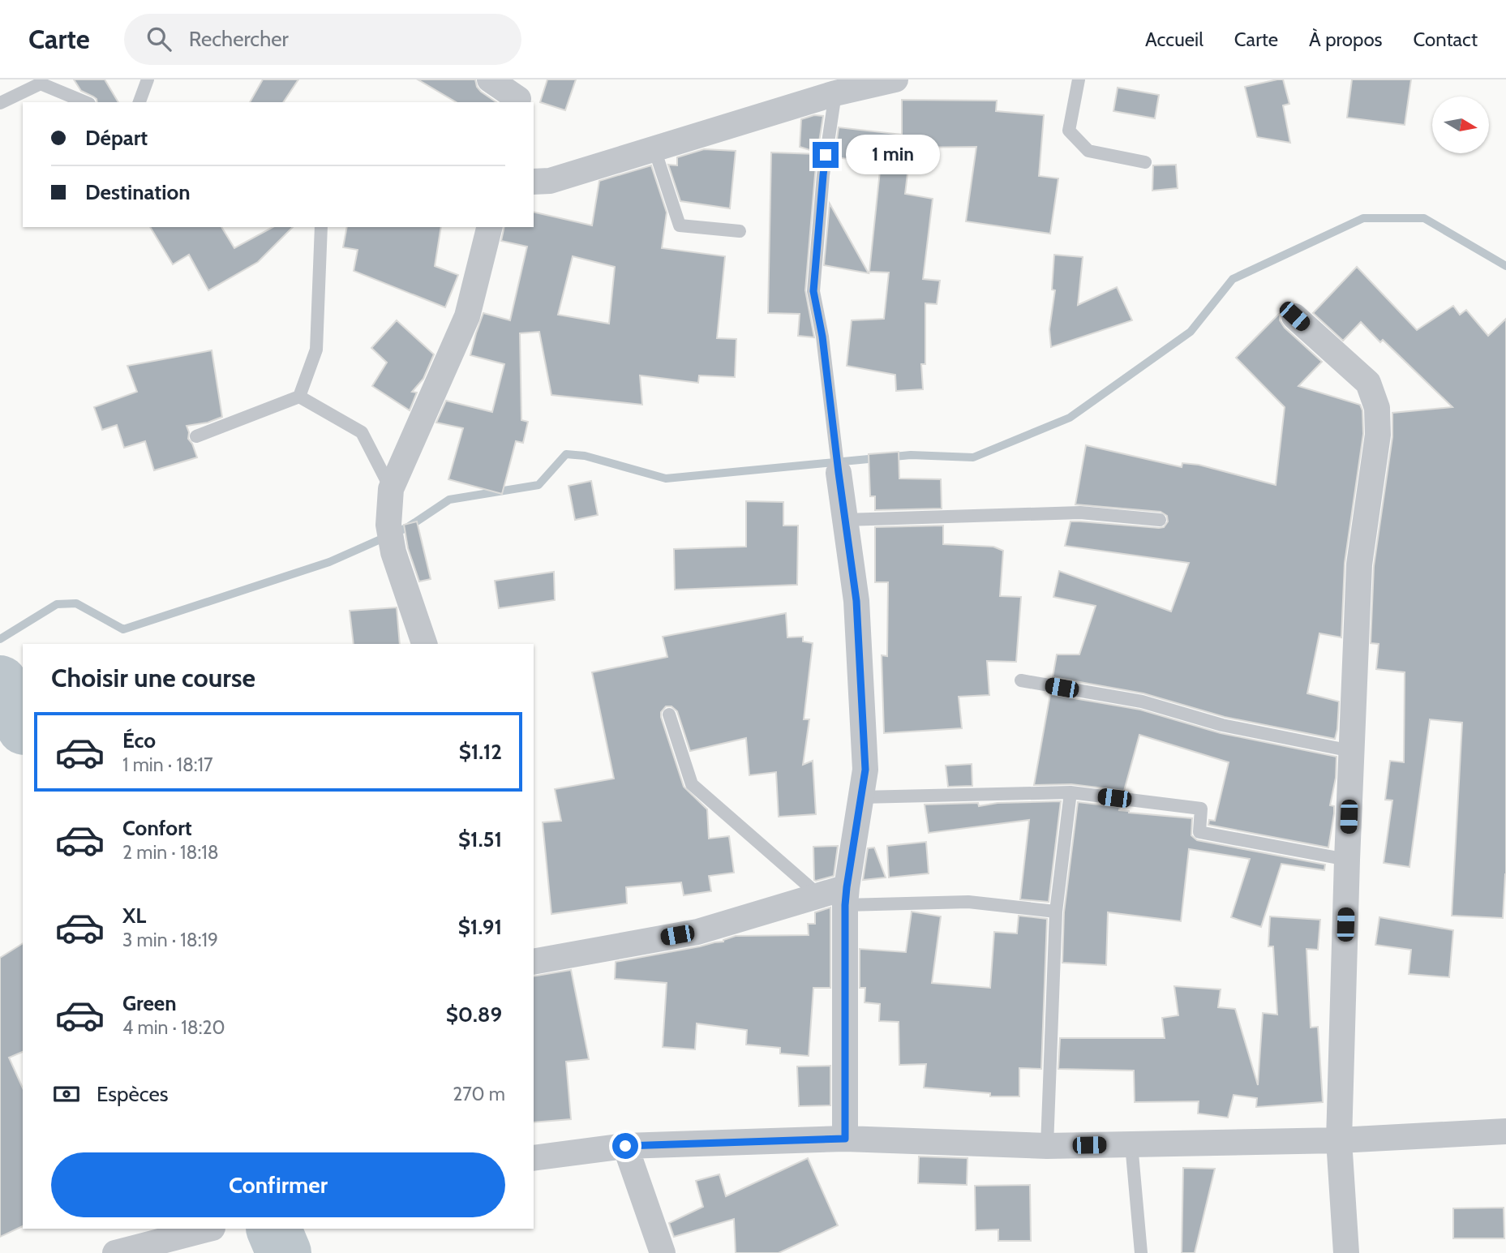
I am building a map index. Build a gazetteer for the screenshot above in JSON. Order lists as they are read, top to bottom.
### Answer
{
  "north": "right",
  "page": {
    "header": "Carte",
    "search": "Rechercher",
    "nav": [
      "Accueil",
      "Carte",
      "À propos",
      "Contact"
    ],
    "banner": ["Départ", "Destination"],
    "bubble": "1 min",
    "heading": "Choisir une course",
    "list": [
      {
        "name": "Éco",
        "note": "1 min · 18:17",
        "value": "$1.12"
      },
      {
        "name": "Confort",
        "note": "2 min · 18:18",
        "value": "$1.51"
      },
      {
        "name": "XL",
        "note": "3 min · 18:19",
        "value": "$1.91"
      },
      {
        "name": "Green",
        "note": "4 min · 18:20",
        "value": "$0.89"
      }
    ],
    "pay": ["Espèces", "270 m"],
    "buttons": "Confirmer"
  }
}
